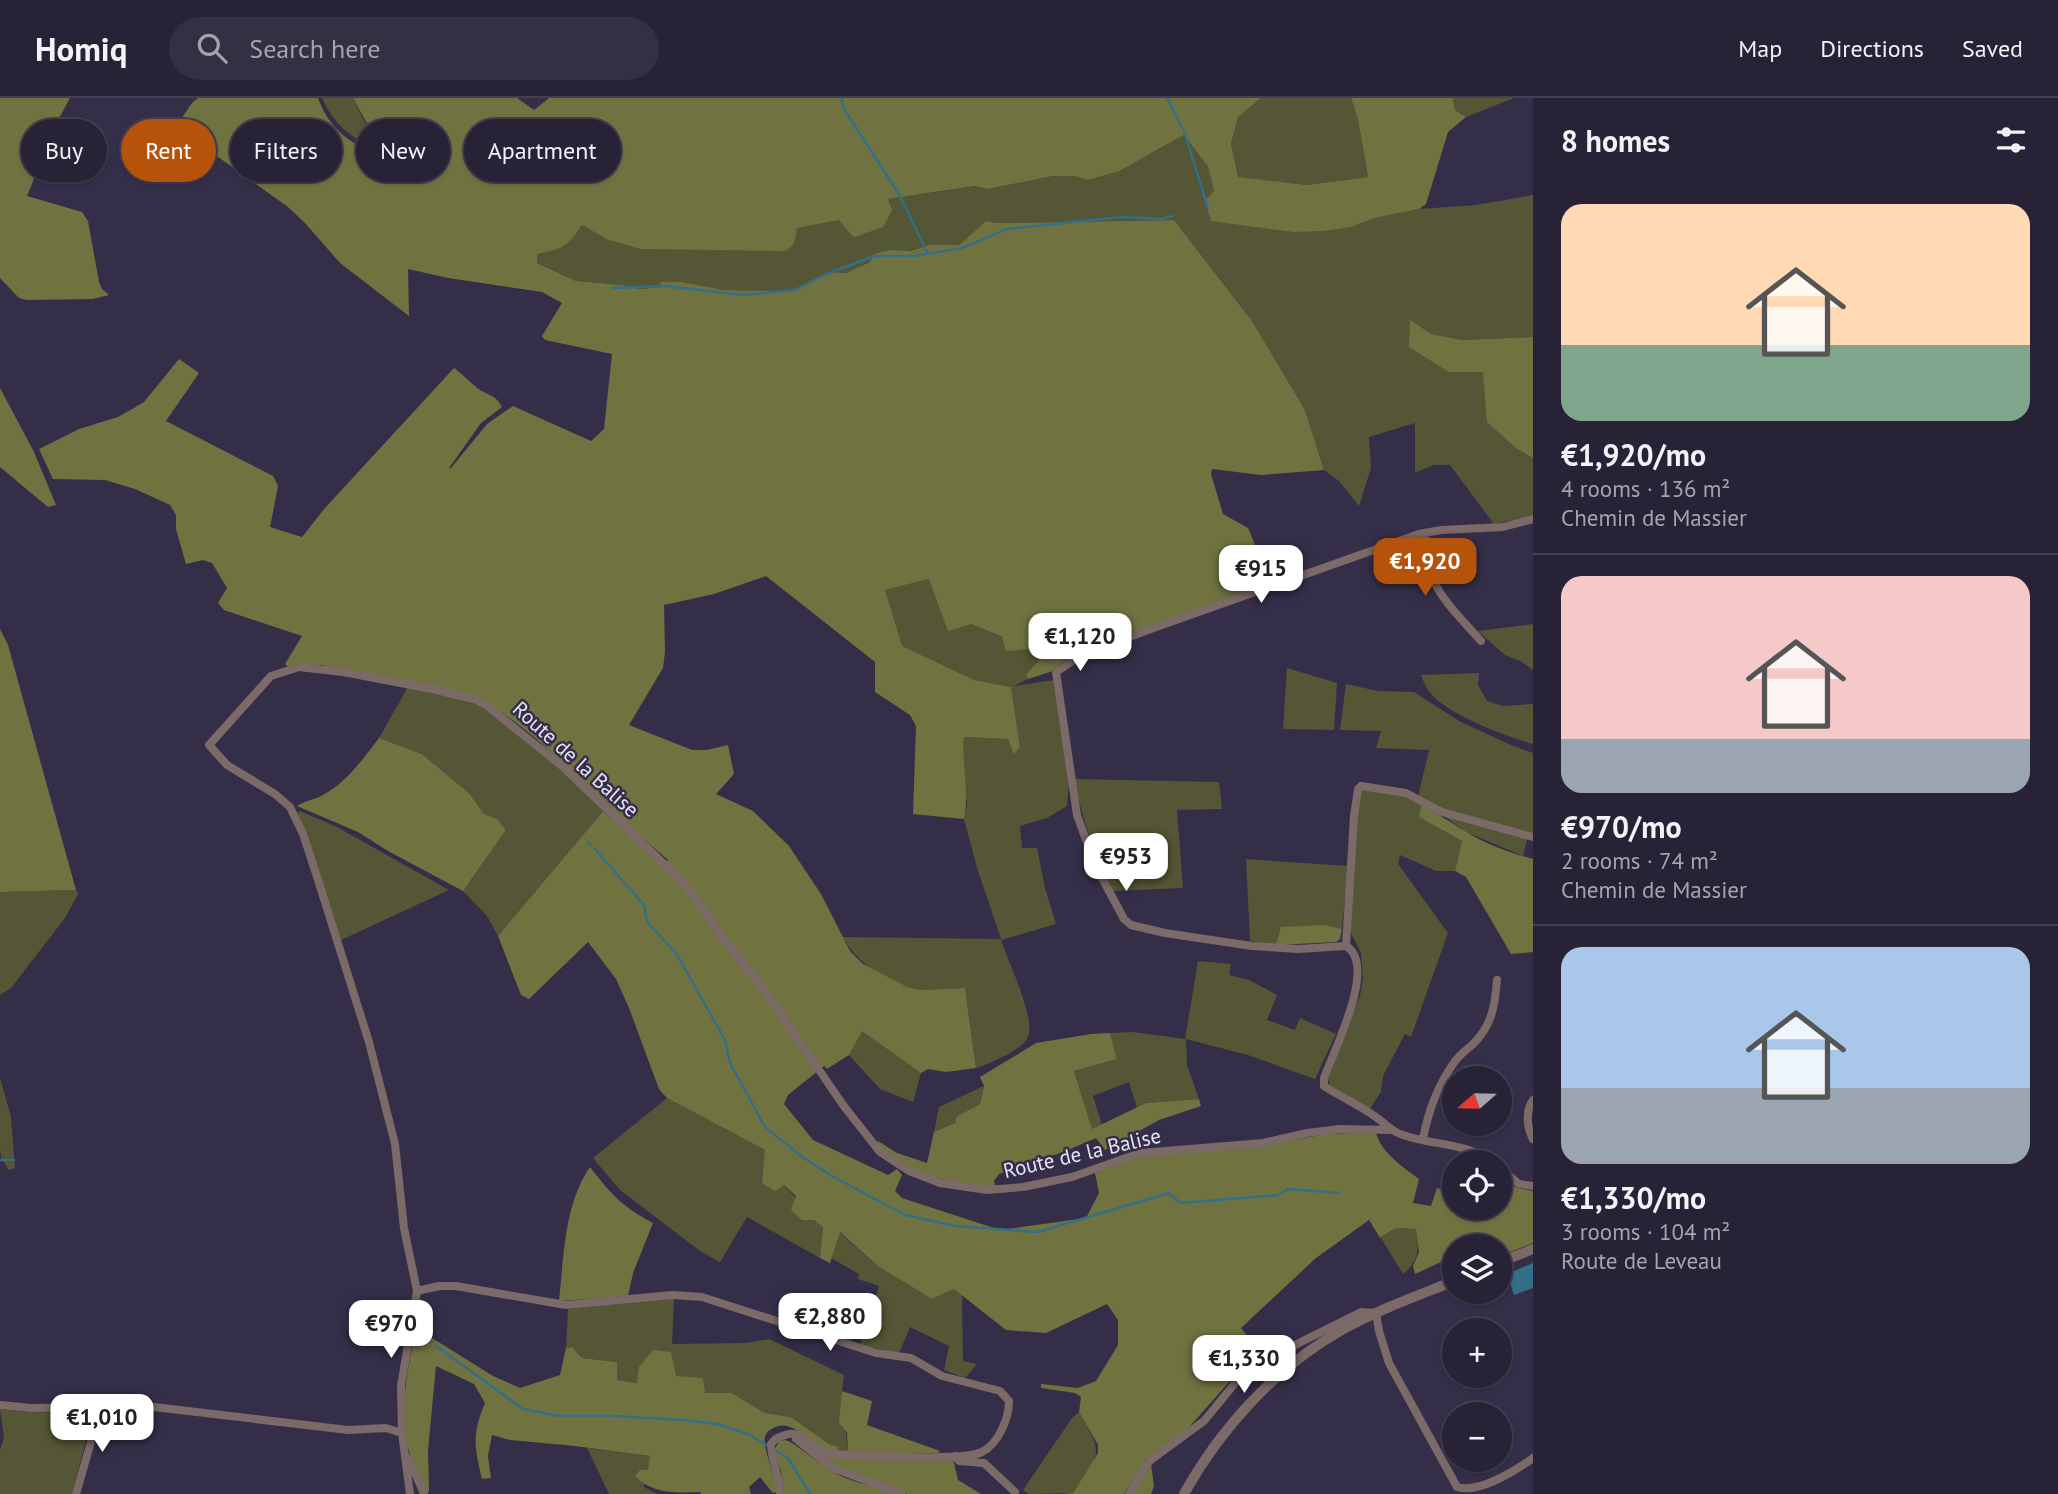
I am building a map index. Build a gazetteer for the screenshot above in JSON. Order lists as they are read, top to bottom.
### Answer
{
  "streets": {
    "street": ["Route de la Balise"]
  },
  "north": "left",
  "page": {
    "header": "Homiq",
    "search": "Search here",
    "nav": ["Map", "Directions", "Saved"],
    "heading": "8 homes",
    "chip": [
      "Buy",
      "Rent",
      "Filters",
      "New",
      "Apartment"
    ],
    "list": [
      {
        "name": "€1,920/mo",
        "note": "4 rooms · 136 m² · Chemin de Massier"
      },
      {
        "name": "€970/mo",
        "note": "2 rooms · 74 m² · Chemin de Massier"
      },
      {
        "name": "€1,330/mo",
        "note": "3 rooms · 104 m² · Route de Leveau"
      }
    ],
    "price": [
      "€1,920",
      "€915",
      "€1,120",
      "€953",
      "€2,880",
      "€970",
      "€1,330",
      "€1,010"
    ],
    "map_buttons": ["+", "−"]
  }
}
